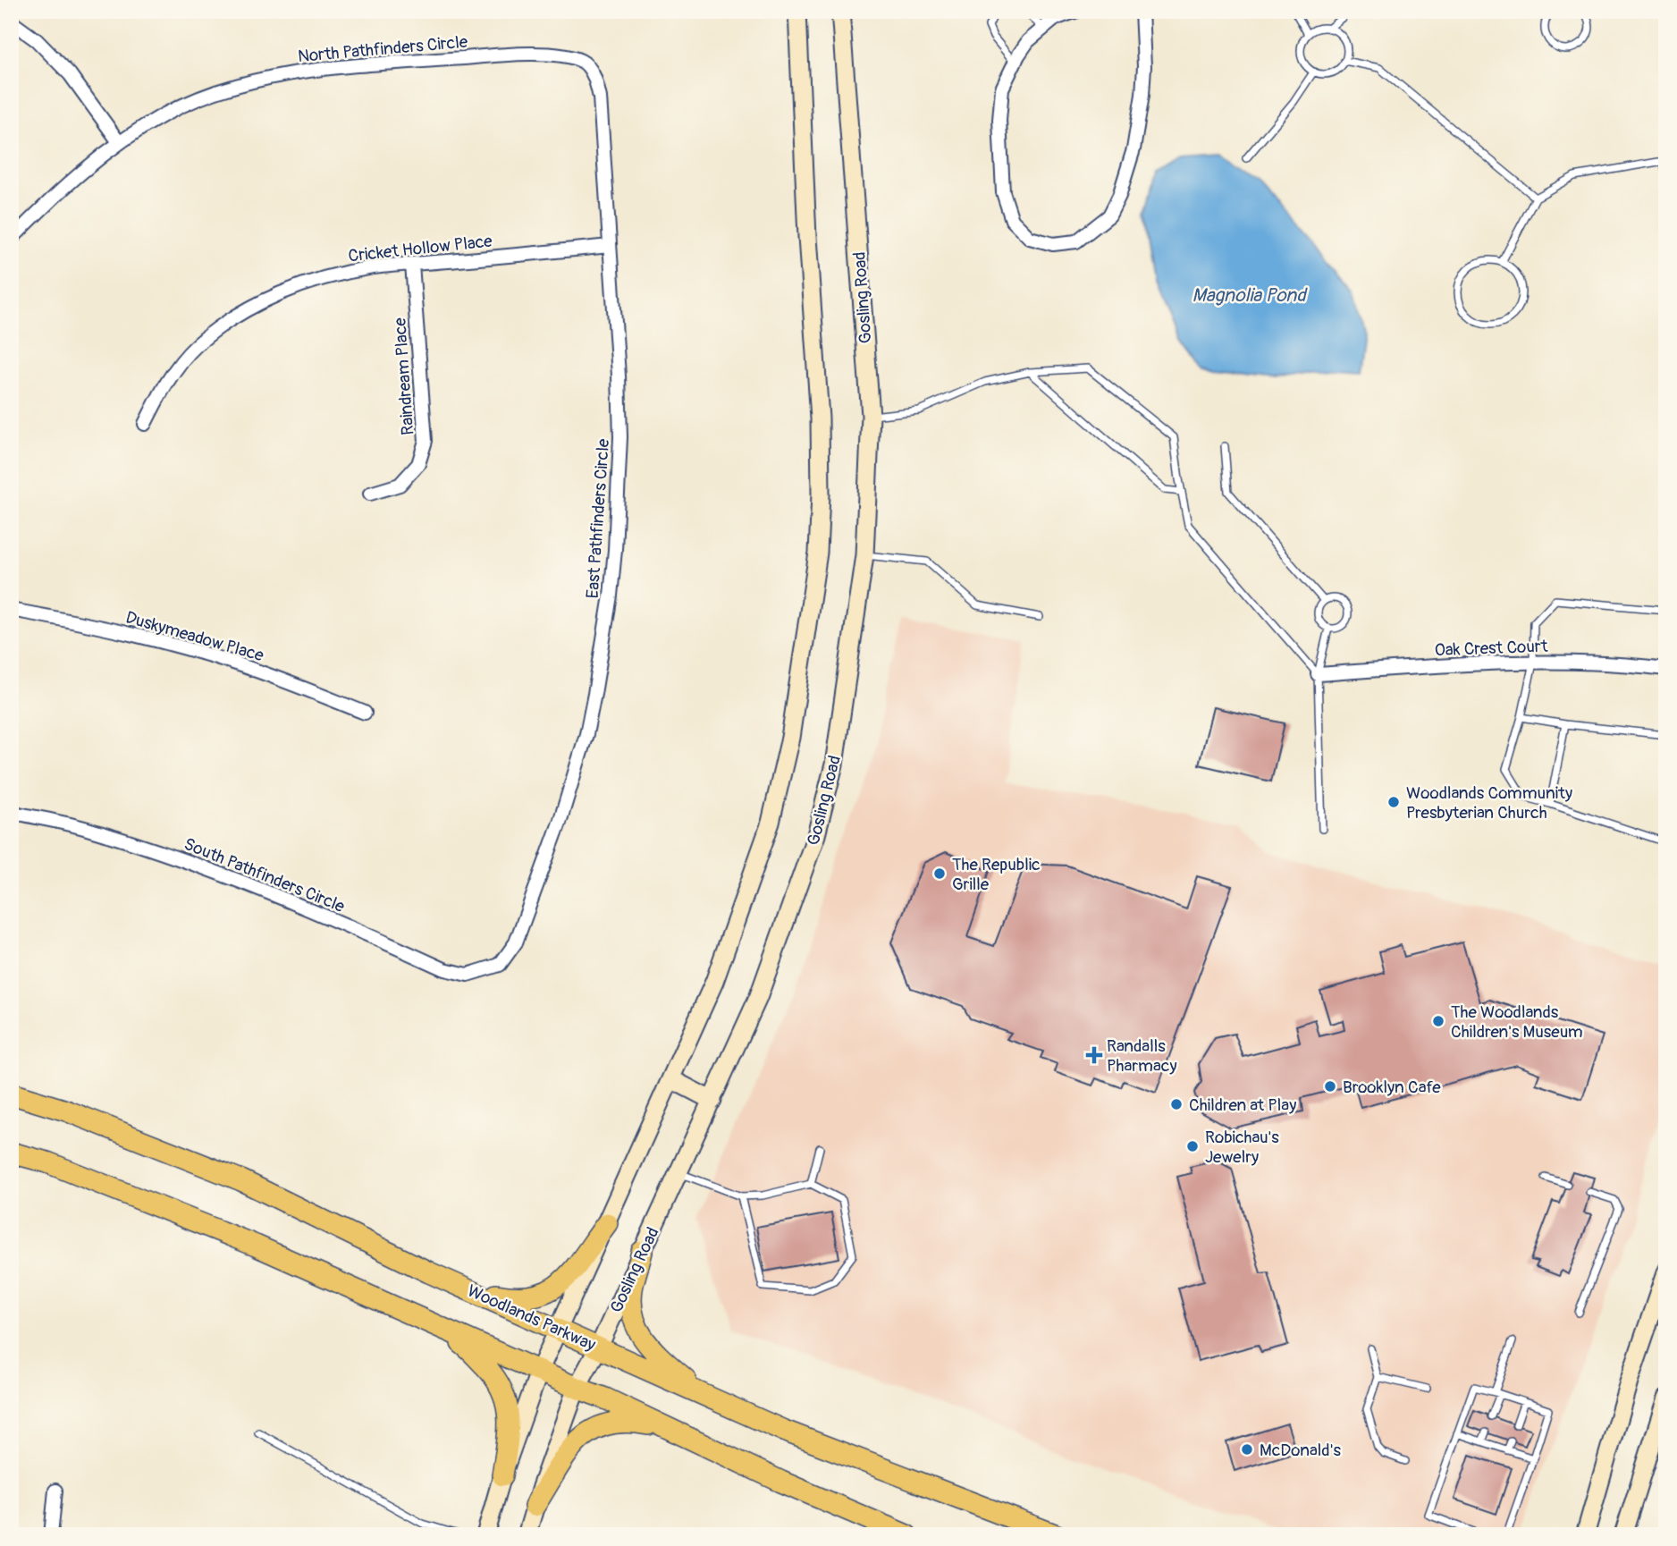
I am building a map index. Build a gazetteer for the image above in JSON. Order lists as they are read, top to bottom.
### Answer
{
  "streets": {
    "main road": ["Gosling Road", "Woodlands Parkway"],
    "street": [
      "North Pathfinders Circle",
      "Cricket Hollow Place",
      "Raindream Place",
      "East Pathfinders Circle",
      "Duskymeadow Place",
      "Oak Crest Court",
      "South Pathfinders Circle"
    ]
  },
  "crossings": [
    ["North Pathfinders Circle", "East Pathfinders Circle"],
    ["Cricket Hollow Place", "Raindream Place"],
    ["Cricket Hollow Place", "East Pathfinders Circle"],
    ["Gosling Road", "Woodlands Parkway"],
    ["East Pathfinders Circle", "South Pathfinders Circle"]
  ],
  "water": ["Magnolia Pond"],
  "places": {
    "other": [
      "Woodlands Community Presbyterian Church",
      "The Republic Grille",
      "The Woodlands Children's Museum",
      "Brooklyn Cafe",
      "Children at Play",
      "Robichau's Jewelry",
      "McDonald's"
    ],
    "health": ["Randalls Pharmacy"]
  }
}
